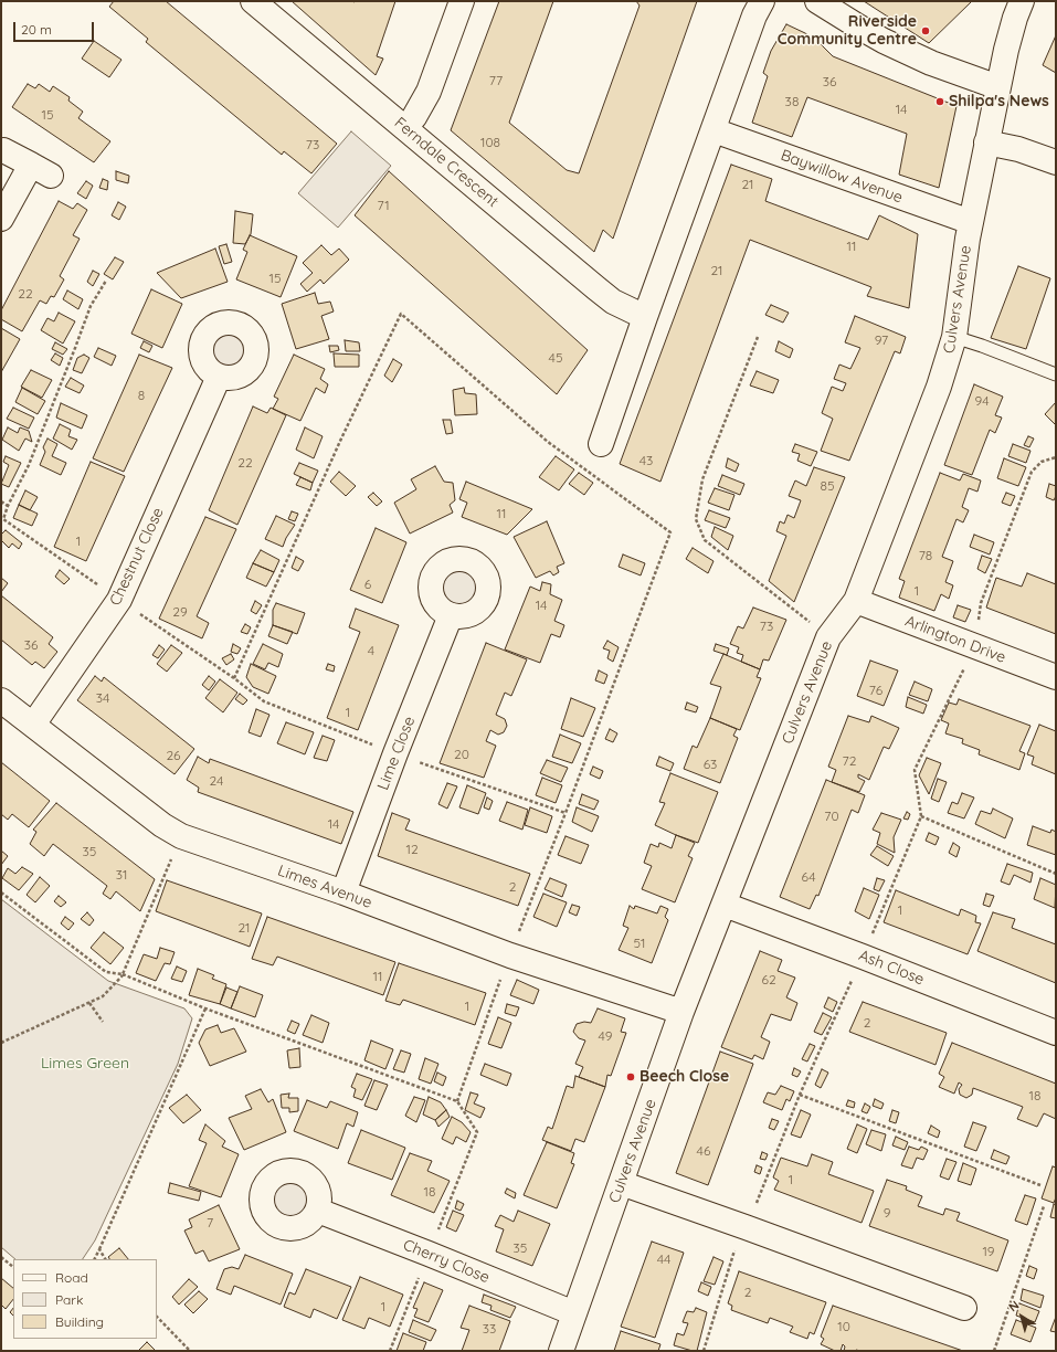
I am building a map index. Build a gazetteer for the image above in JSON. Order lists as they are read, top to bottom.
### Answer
{
  "streets": {
    "street": [
      "Ferndale Crescent",
      "Baywillow Avenue",
      "Culvers Avenue",
      "Chestnut Close",
      "Arlington Drive",
      "Lime Close",
      "Limes Avenue",
      "Ash Close",
      "Cherry Close"
    ]
  },
  "crossings": [
    ["Baywillow Avenue", "Culvers Avenue"],
    ["Culvers Avenue", "Arlington Drive"],
    ["Culvers Avenue", "Limes Avenue"],
    ["Culvers Avenue", "Ash Close"],
    ["Culvers Avenue", "Cherry Close"],
    ["Chestnut Close", "Limes Avenue"],
    ["Lime Close", "Limes Avenue"]
  ],
  "parks": ["Limes Green"],
  "places": ["Riverside Community Centre", "Shilpa's News", "Beech Close"],
  "house_numbers": [
    "77",
    "36",
    "38",
    "14",
    "15",
    "108",
    "73",
    "21",
    "71",
    "11",
    "21",
    "15",
    "22",
    "97",
    "45",
    "8",
    "94",
    "43",
    "22",
    "85",
    "11",
    "1",
    "78",
    "6",
    "1",
    "14",
    "29",
    "73",
    "36",
    "4",
    "76",
    "34",
    "1",
    "20",
    "26",
    "72",
    "63",
    "24",
    "70",
    "14",
    "12",
    "35",
    "31",
    "64",
    "2",
    "1",
    "21",
    "51",
    "11",
    "62",
    "1",
    "2",
    "49",
    "18",
    "46",
    "1",
    "18",
    "9",
    "7",
    "35",
    "19",
    "44",
    "2",
    "1",
    "10",
    "33"
  ],
  "legend": ["Road", "Park", "Building"],
  "scale_bar": "20 m",
  "north": "top left"
}
